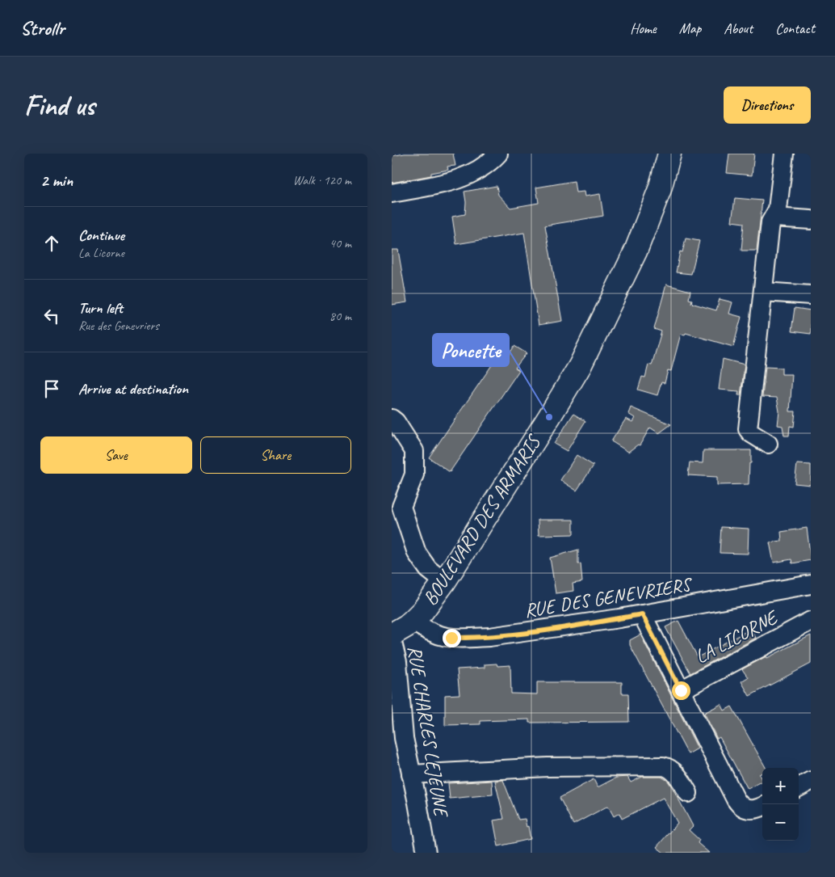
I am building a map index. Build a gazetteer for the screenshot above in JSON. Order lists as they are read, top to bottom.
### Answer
{
  "streets": {
    "main road": ["BOULEVARD DES ARMARIS"],
    "street": ["RUE DES GENEVRIERS", "LA LICORNE", "RUE CHARLES LEJEUNE"]
  },
  "crossings": [
    ["BOULEVARD DES ARMARIS", "RUE DES GENEVRIERS"]
  ],
  "places": ["Poncette"],
  "page": {
    "header": "Strollr",
    "nav": [
      "Home",
      "Map",
      "About",
      "Contact"
    ],
    "buttons": [
      "Directions",
      ["Save", "Share"]
    ],
    "title": "Find us",
    "heading": ["2 min", "Walk · 120 m"],
    "list": [
      ["Continue", "La Licorne", "40 m"],
      ["Turn left", "Rue des Genevriers", "80 m"],
      "Arrive at destination"
    ],
    "map_buttons": ["+", "−"]
  }
}
